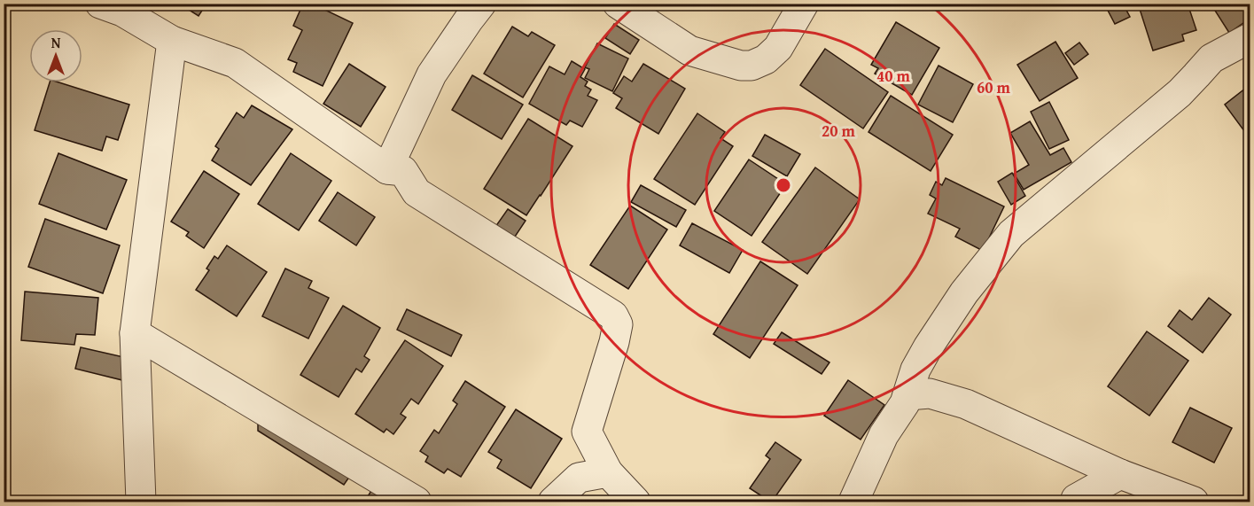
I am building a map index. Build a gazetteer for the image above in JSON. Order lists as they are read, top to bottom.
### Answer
{
  "north": "top",
  "rings": ["40 m", "60 m", "20 m"]
}
